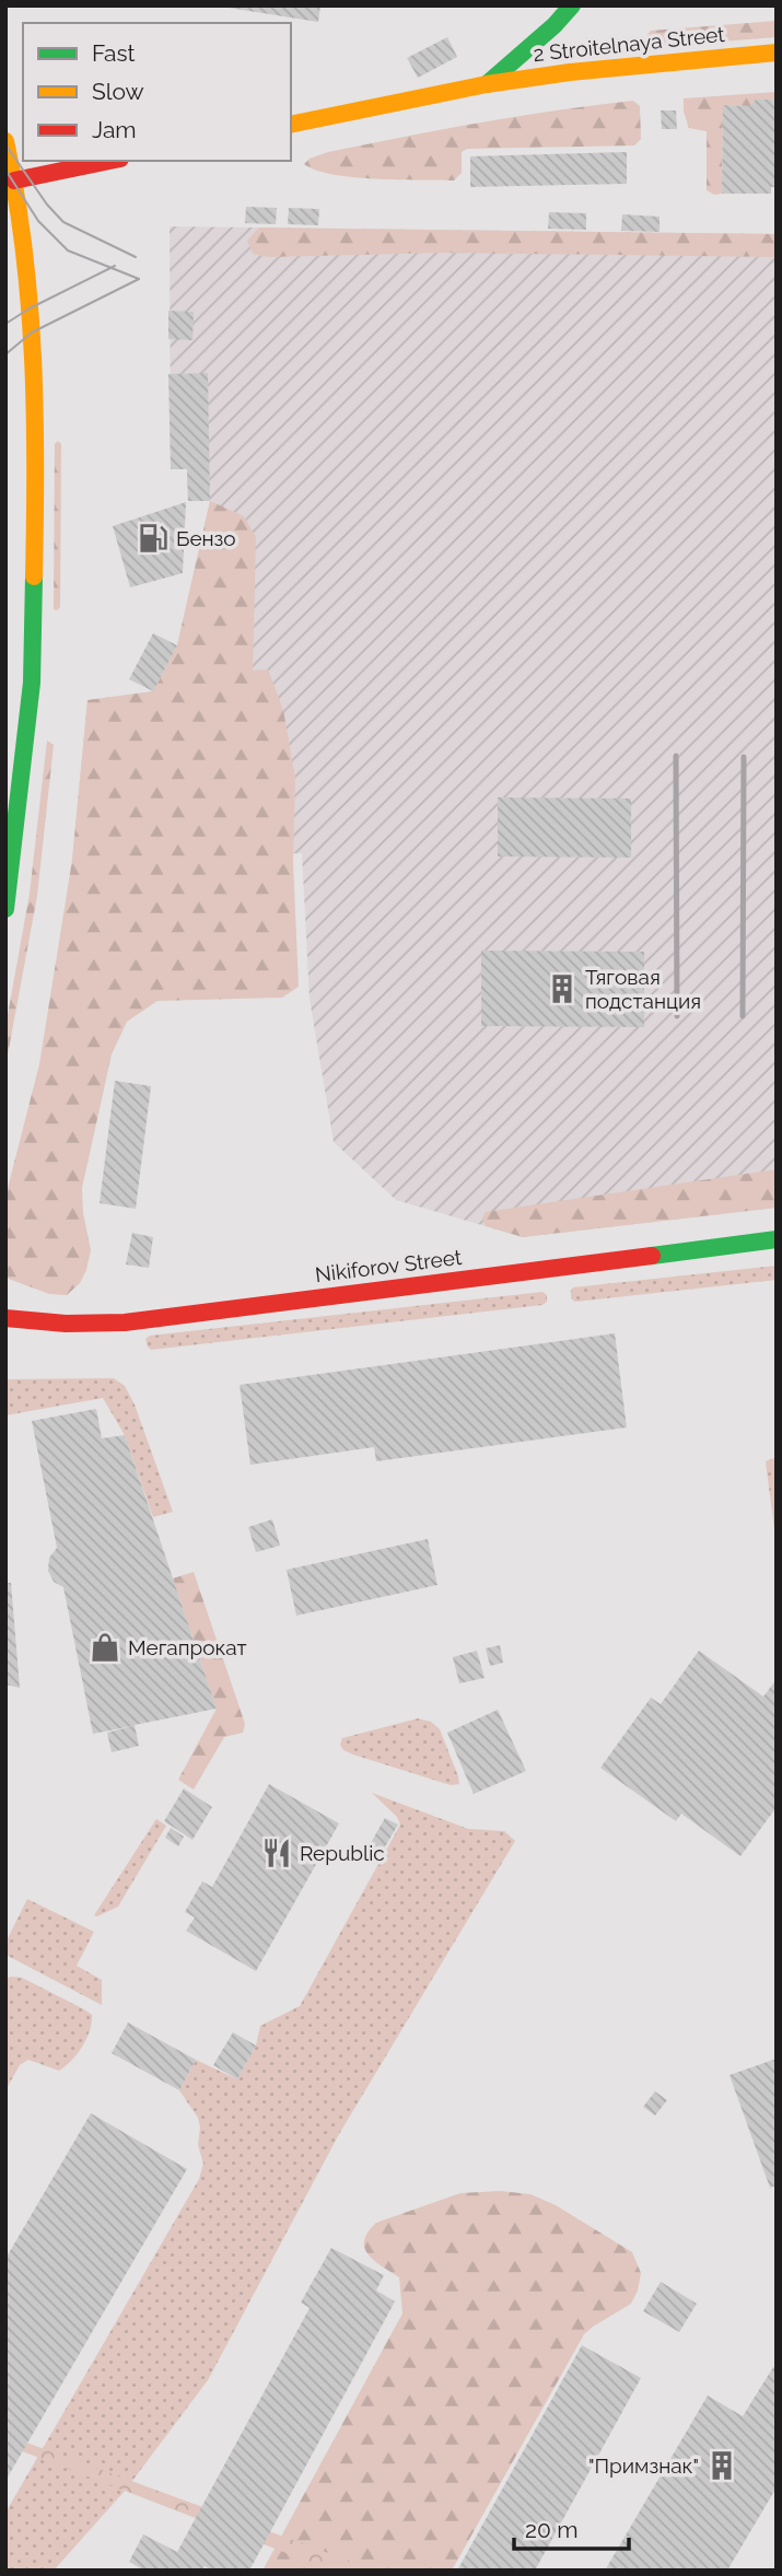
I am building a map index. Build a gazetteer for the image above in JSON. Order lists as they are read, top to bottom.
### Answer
{
  "streets": {
    "main road": ["2 Stroitelnaya Street", "Nikiforov Street"]
  },
  "places": {
    "fuel station": ["Бензо"],
    "building": ["Тяговая подстанция", "\"Примзнак\""],
    "shop": ["Мегапрокат"],
    "restaurant": ["Republic"]
  },
  "legend": ["Fast", "Slow", "Jam"],
  "scale_bar": "20 m"
}
